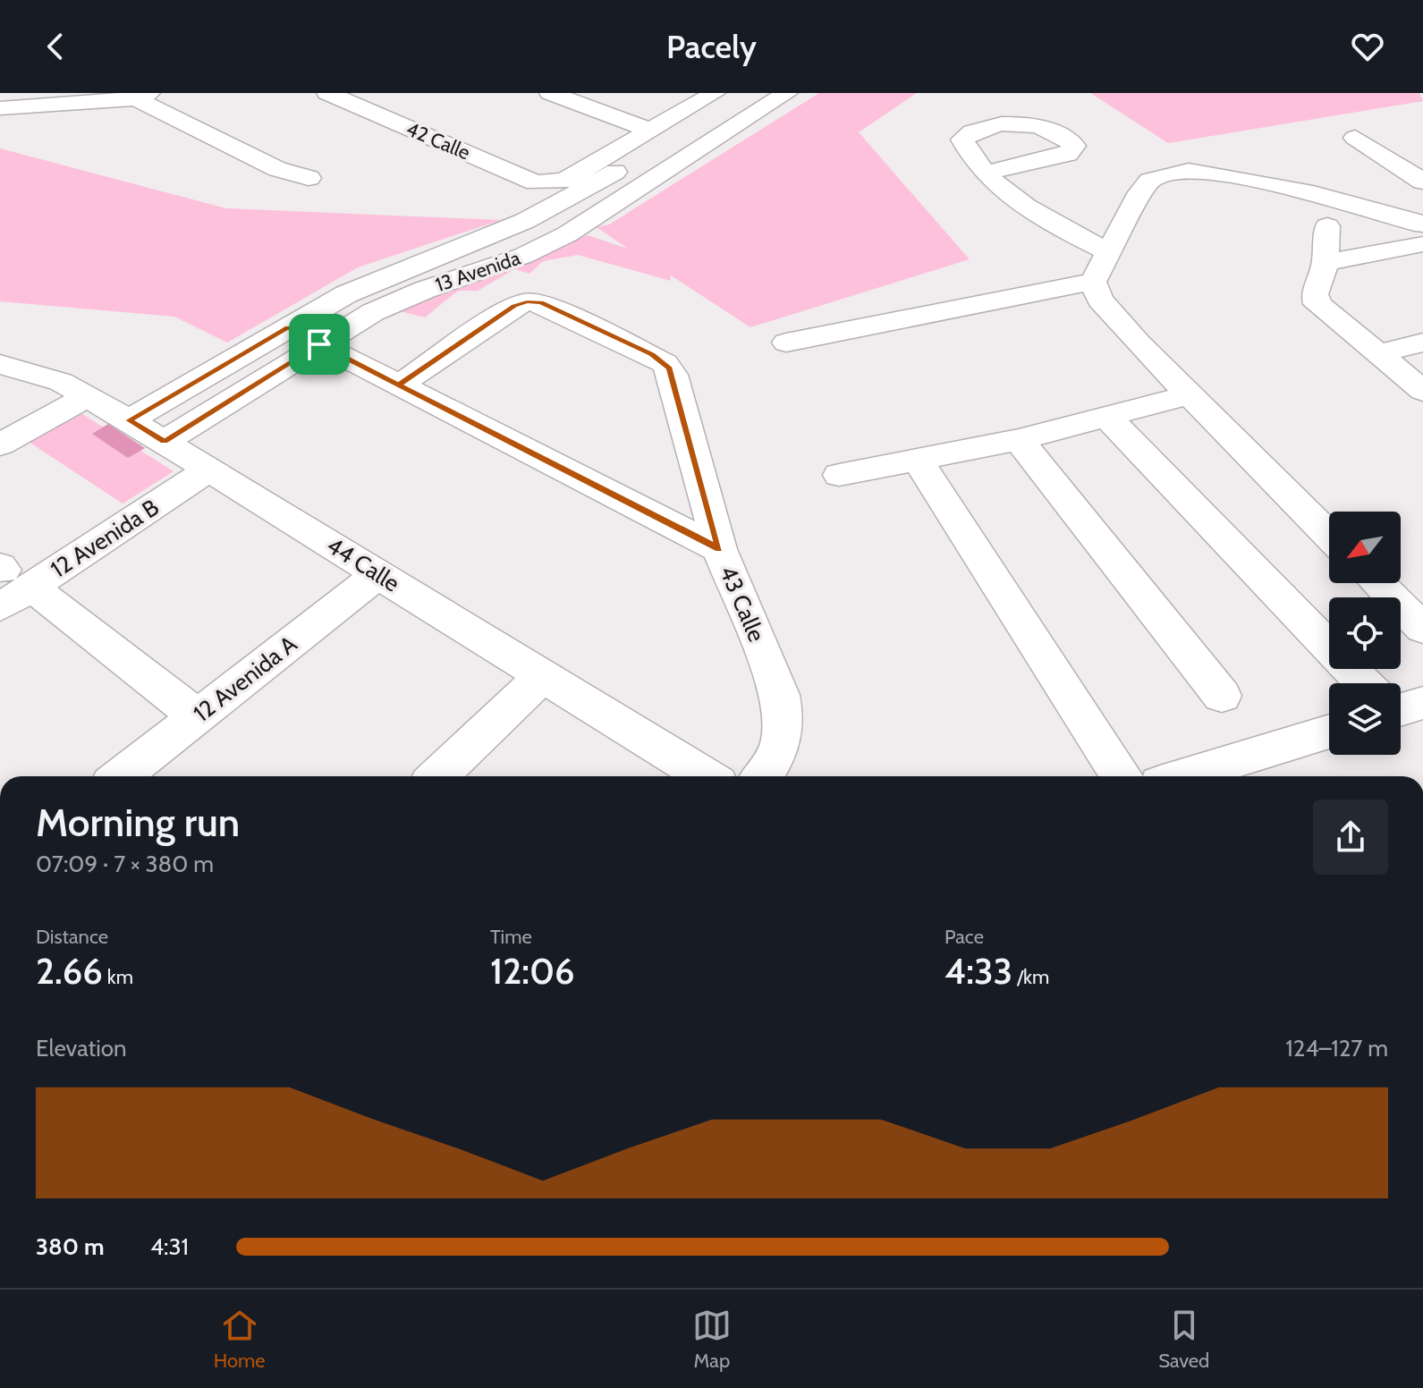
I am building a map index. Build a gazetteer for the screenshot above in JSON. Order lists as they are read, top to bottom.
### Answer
{
  "streets": {
    "street": [
      "42 Calle",
      "13 Avenida",
      "12 Avenida B",
      "44 Calle",
      "43 Calle",
      "12 Avenida A"
    ]
  },
  "crossings": [
    ["42 Calle", "13 Avenida"],
    ["13 Avenida", "44 Calle"],
    ["12 Avenida B", "44 Calle"],
    ["44 Calle", "12 Avenida A"]
  ],
  "north": "bottom left",
  "page": {
    "header": "Pacely",
    "heading": ["Morning run", "07:09 · 7 × 380 m"],
    "stats": [
      ["Distance", "2.66 km"],
      ["Time", "12:06"],
      ["Pace", "4:33 /km"]
    ],
    "chart": ["Elevation", "124–127 m"],
    "list": [
      {
        "name": "380 m",
        "note": "4:31"
      }
    ],
    "tabs": ["Home", "Map", "Saved"]
  }
}
